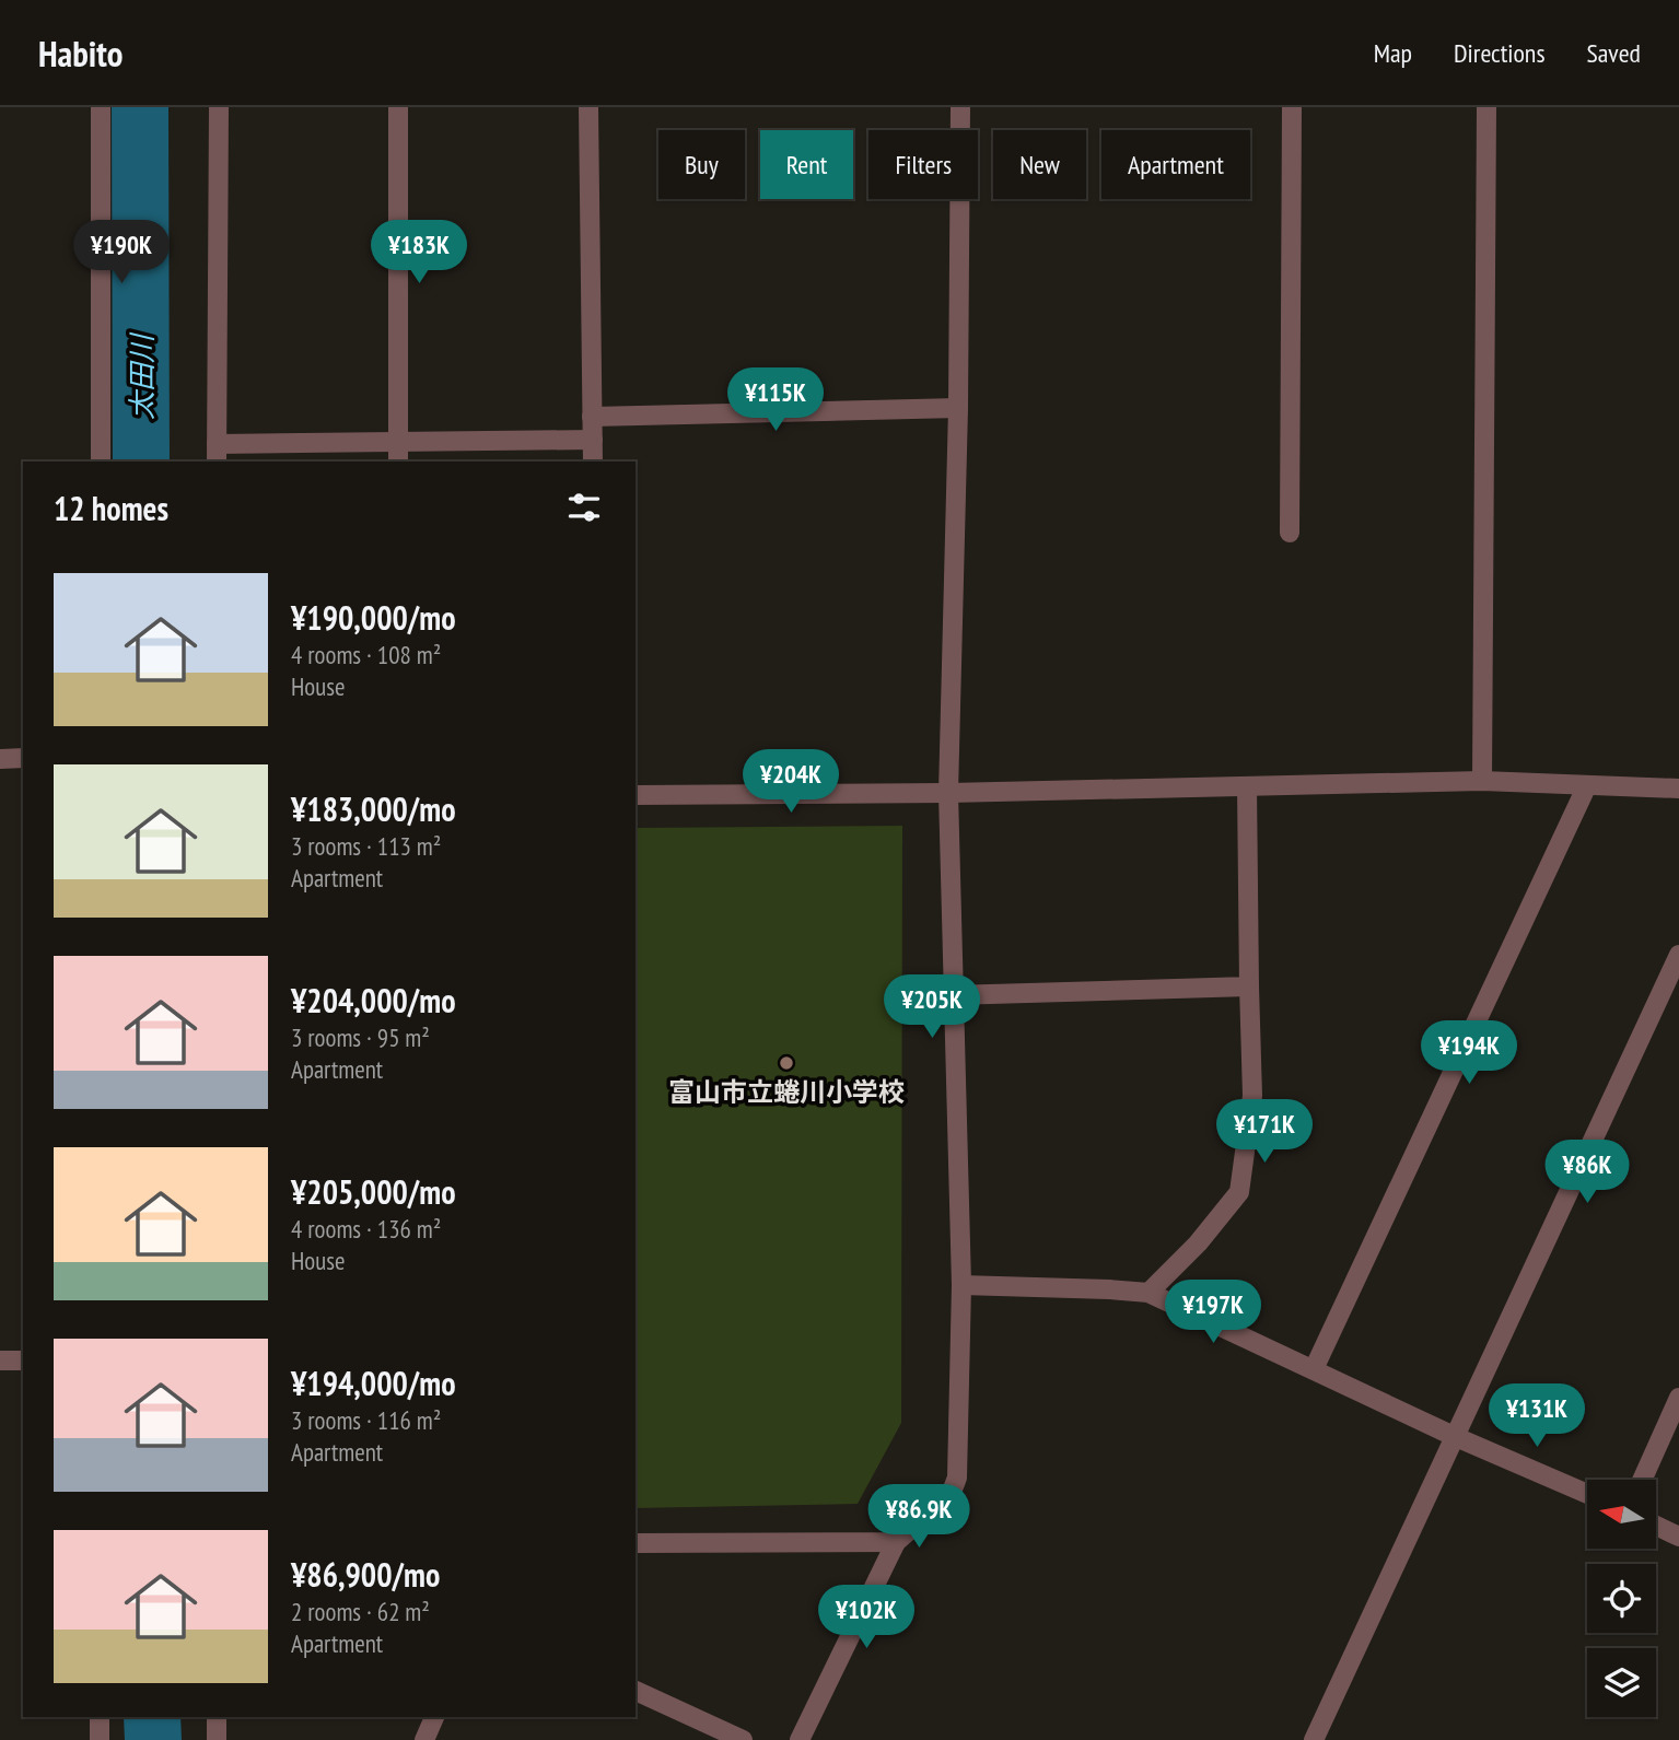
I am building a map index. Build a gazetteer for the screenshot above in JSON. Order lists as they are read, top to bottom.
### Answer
{
  "water": ["太田川"],
  "places": ["富山市立蜷川小学校"],
  "north": "left",
  "page": {
    "header": "Habito",
    "nav": ["Map", "Directions", "Saved"],
    "chip": [
      "Buy",
      "Rent",
      "Filters",
      "New",
      "Apartment"
    ],
    "price": [
      "¥190K",
      "¥183K",
      "¥115K",
      "¥204K",
      "¥205K",
      "¥194K",
      "¥171K",
      "¥86K",
      "¥197K",
      "¥131K",
      "¥86.9K",
      "¥102K"
    ],
    "heading": "12 homes",
    "list": [
      {
        "name": "¥190,000/mo",
        "note": "4 rooms · 108 m² · House"
      },
      {
        "name": "¥183,000/mo",
        "note": "3 rooms · 113 m² · Apartment"
      },
      {
        "name": "¥204,000/mo",
        "note": "3 rooms · 95 m² · Apartment"
      },
      {
        "name": "¥205,000/mo",
        "note": "4 rooms · 136 m² · House"
      },
      {
        "name": "¥194,000/mo",
        "note": "3 rooms · 116 m² · Apartment"
      },
      {
        "name": "¥86,900/mo",
        "note": "2 rooms · 62 m² · Apartment"
      }
    ]
  }
}
